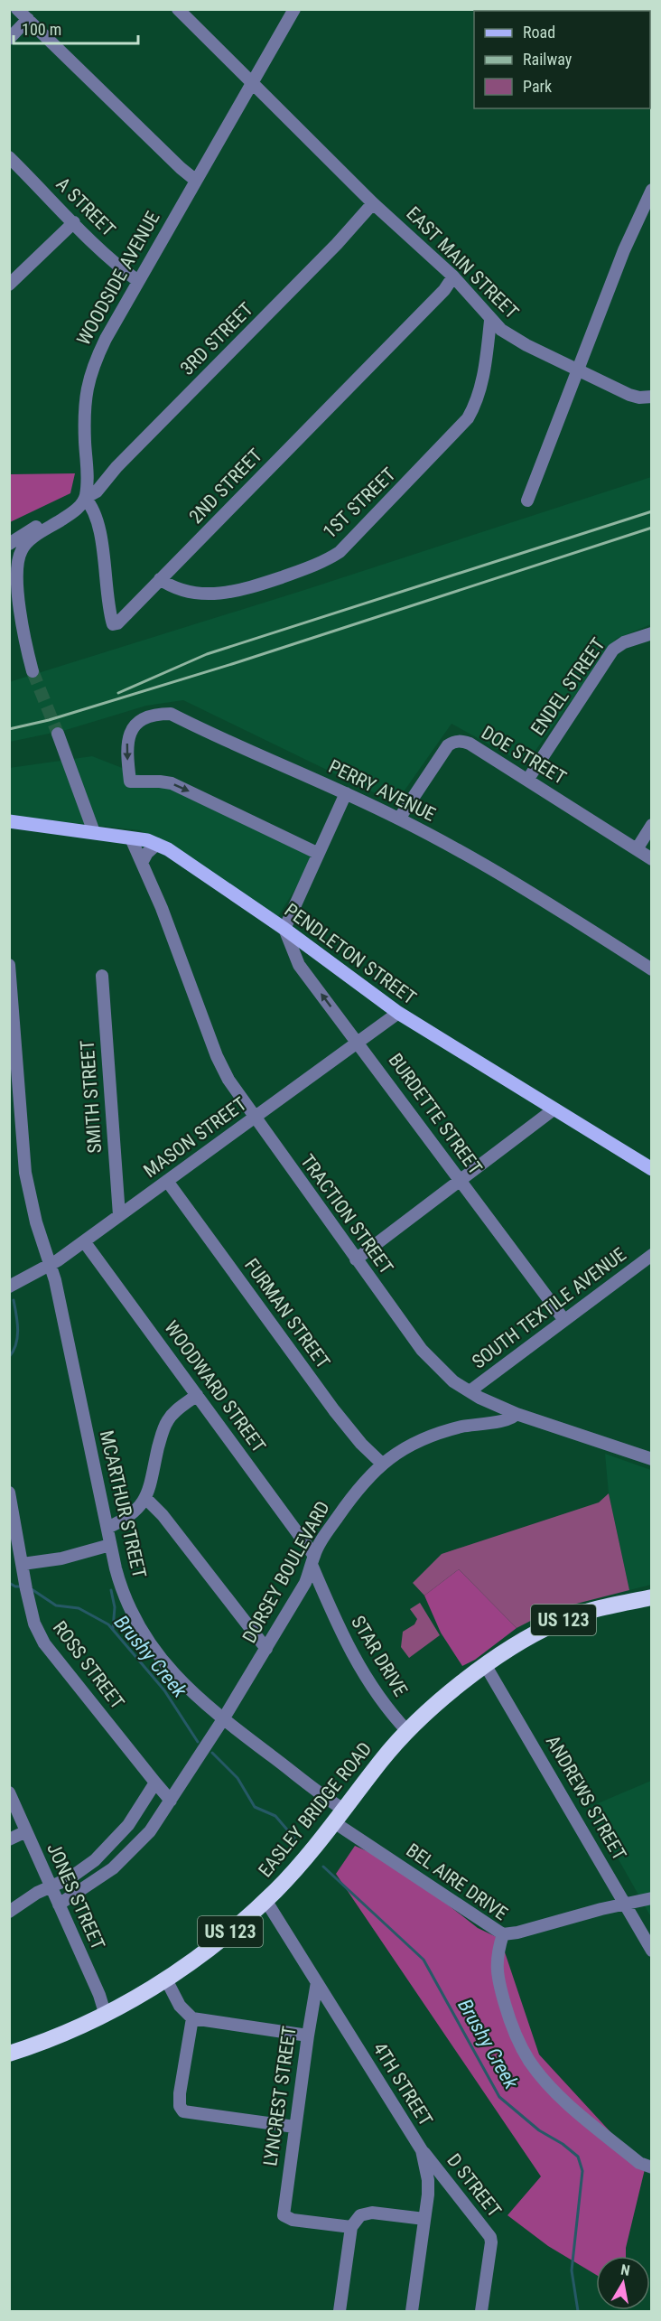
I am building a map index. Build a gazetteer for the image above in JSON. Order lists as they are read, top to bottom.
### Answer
{
  "streets": {
    "highway": ["US 123", "EASLEY BRIDGE ROAD"],
    "main road": ["PENDLETON STREET"],
    "street": [
      "A STREET",
      "EAST MAIN STREET",
      "WOODSIDE AVENUE",
      "3RD STREET",
      "2ND STREET",
      "1ST STREET",
      "ENDEL STREET",
      "DOE STREET",
      "PERRY AVENUE",
      "SMITH STREET",
      "BURDETTE STREET",
      "MASON STREET",
      "TRACTION STREET",
      "SOUTH TEXTILE AVENUE",
      "FURMAN STREET",
      "WOODWARD STREET",
      "MCARTHUR STREET",
      "DORSEY BOULEVARD",
      "STAR DRIVE",
      "ROSS STREET",
      "ANDREWS STREET",
      "BEL AIRE DRIVE",
      "JONES STREET",
      "4TH STREET",
      "LYNCREST STREET",
      "D STREET"
    ]
  },
  "crossings": [
    ["A STREET", "WOODSIDE AVENUE"],
    ["EAST MAIN STREET", "WOODSIDE AVENUE"],
    ["EAST MAIN STREET", "3RD STREET"],
    ["EAST MAIN STREET", "2ND STREET"],
    ["EAST MAIN STREET", "1ST STREET"],
    ["WOODSIDE AVENUE", "3RD STREET"],
    ["WOODSIDE AVENUE", "2ND STREET"],
    ["3RD STREET", "2ND STREET"],
    ["2ND STREET", "1ST STREET"],
    ["ENDEL STREET", "DOE STREET"],
    ["DOE STREET", "PERRY AVENUE"],
    ["PENDLETON STREET", "BURDETTE STREET"],
    ["PENDLETON STREET", "MASON STREET"],
    ["PENDLETON STREET", "TRACTION STREET"],
    ["SMITH STREET", "MASON STREET"],
    ["BURDETTE STREET", "MASON STREET"],
    ["BURDETTE STREET", "SOUTH TEXTILE AVENUE"],
    ["MASON STREET", "TRACTION STREET"],
    ["MASON STREET", "FURMAN STREET"],
    ["MASON STREET", "WOODWARD STREET"],
    ["MASON STREET", "MCARTHUR STREET"],
    ["TRACTION STREET", "SOUTH TEXTILE AVENUE"],
    ["TRACTION STREET", "DORSEY BOULEVARD"],
    ["FURMAN STREET", "DORSEY BOULEVARD"],
    ["WOODWARD STREET", "DORSEY BOULEVARD"],
    ["WOODWARD STREET", "STAR DRIVE"],
    ["MCARTHUR STREET", "DORSEY BOULEVARD"],
    ["MCARTHUR STREET", "EASLEY BRIDGE ROAD"],
    ["MCARTHUR STREET", "BEL AIRE DRIVE"],
    ["DORSEY BOULEVARD", "STAR DRIVE"],
    ["DORSEY BOULEVARD", "JONES STREET"],
    ["STAR DRIVE", "EASLEY BRIDGE ROAD"],
    ["ANDREWS STREET", "EASLEY BRIDGE ROAD"],
    ["EASLEY BRIDGE ROAD", "BEL AIRE DRIVE"],
    ["EASLEY BRIDGE ROAD", "JONES STREET"],
    ["EASLEY BRIDGE ROAD", "4TH STREET"],
    ["4TH STREET", "LYNCREST STREET"],
    ["4TH STREET", "D STREET"]
  ],
  "water": ["Brushy Creek"],
  "legend": ["Road", "Railway", "Park"],
  "scale_bar": "100 m",
  "north": "top"
}
